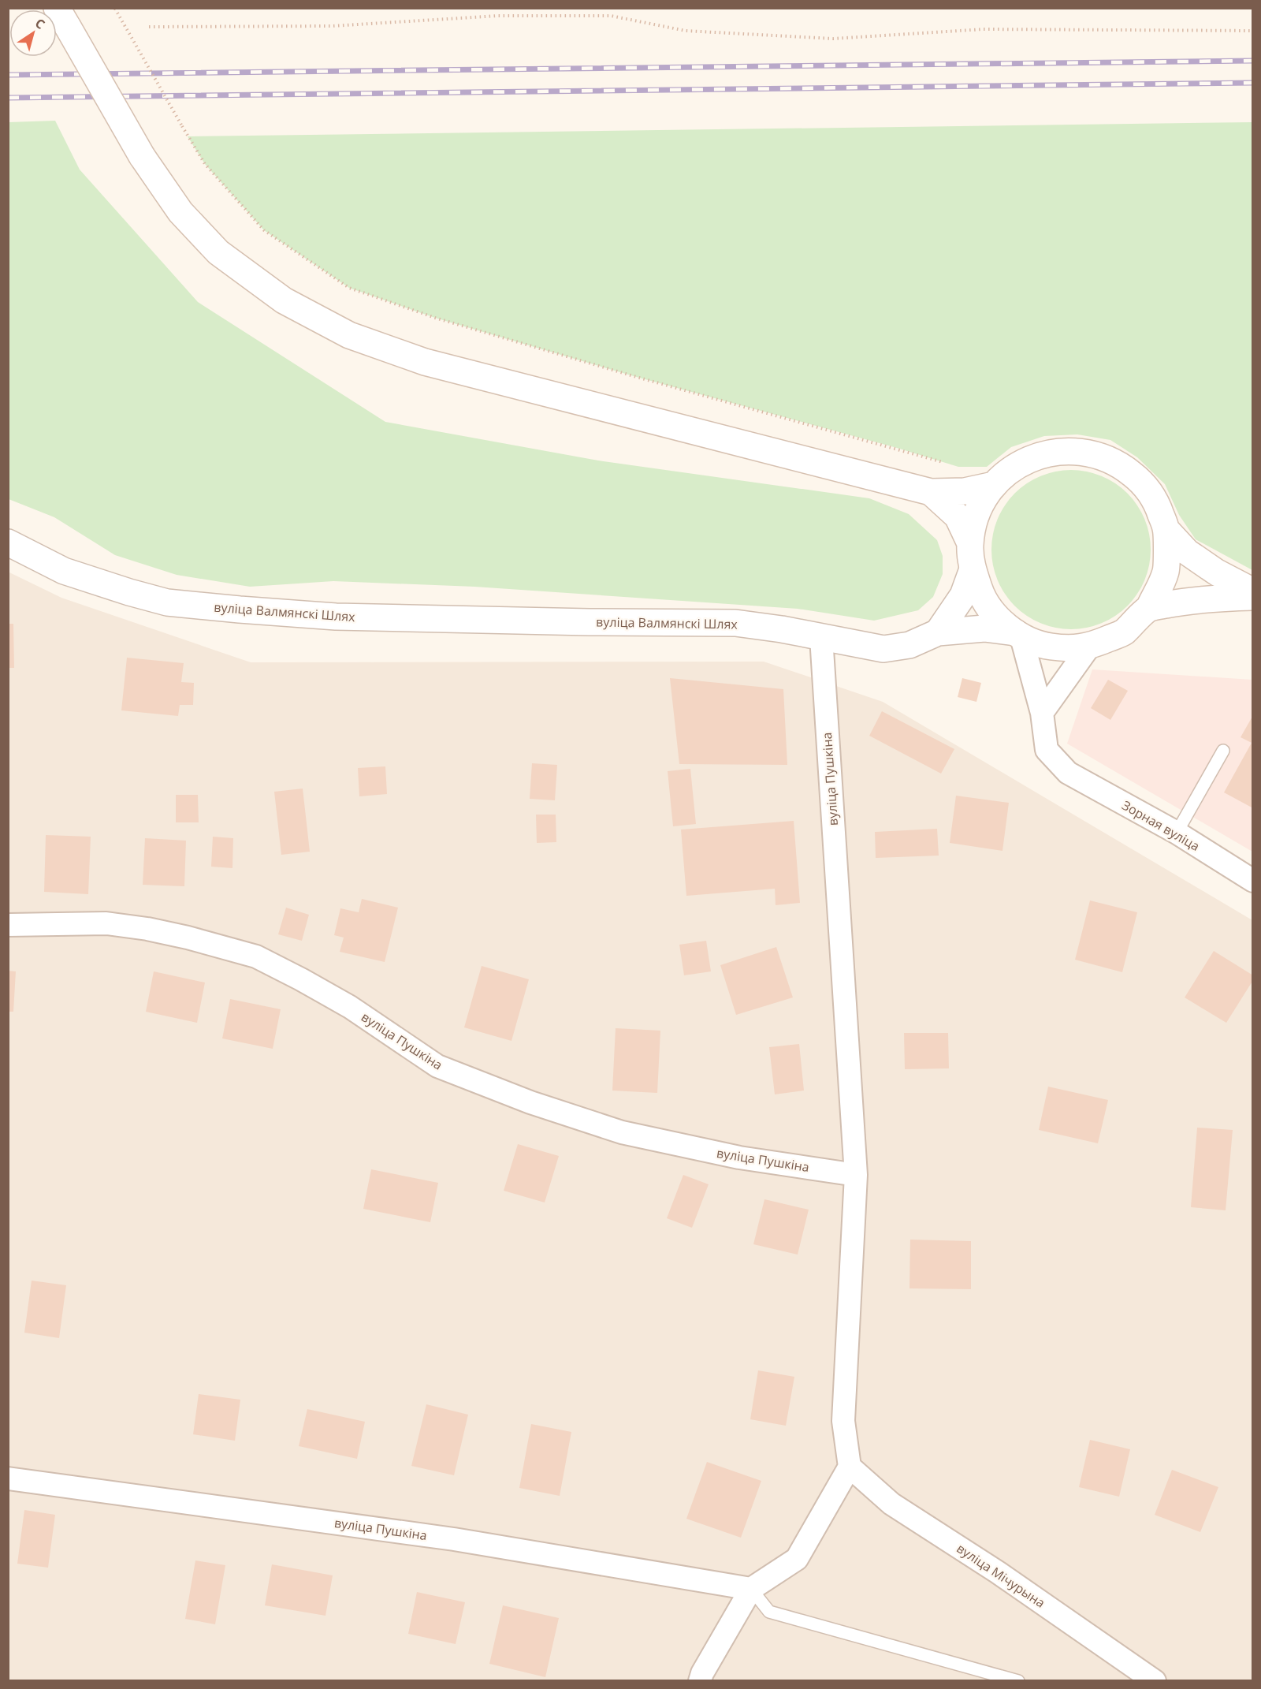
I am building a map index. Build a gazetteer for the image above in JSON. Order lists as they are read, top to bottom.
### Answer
{
  "streets": {
    "main road": ["вуліца Валмянскі Шлях"],
    "street": ["вуліца Пушкіна", "Зорная вуліца", "вуліца Мічурына"]
  },
  "crossings": [
    ["вуліца Валмянскі Шлях", "вуліца Пушкіна"],
    ["вуліца Валмянскі Шлях", "Зорная вуліца"],
    ["вуліца Пушкіна", "вуліца Мічурына"]
  ],
  "north": "top right"
}
